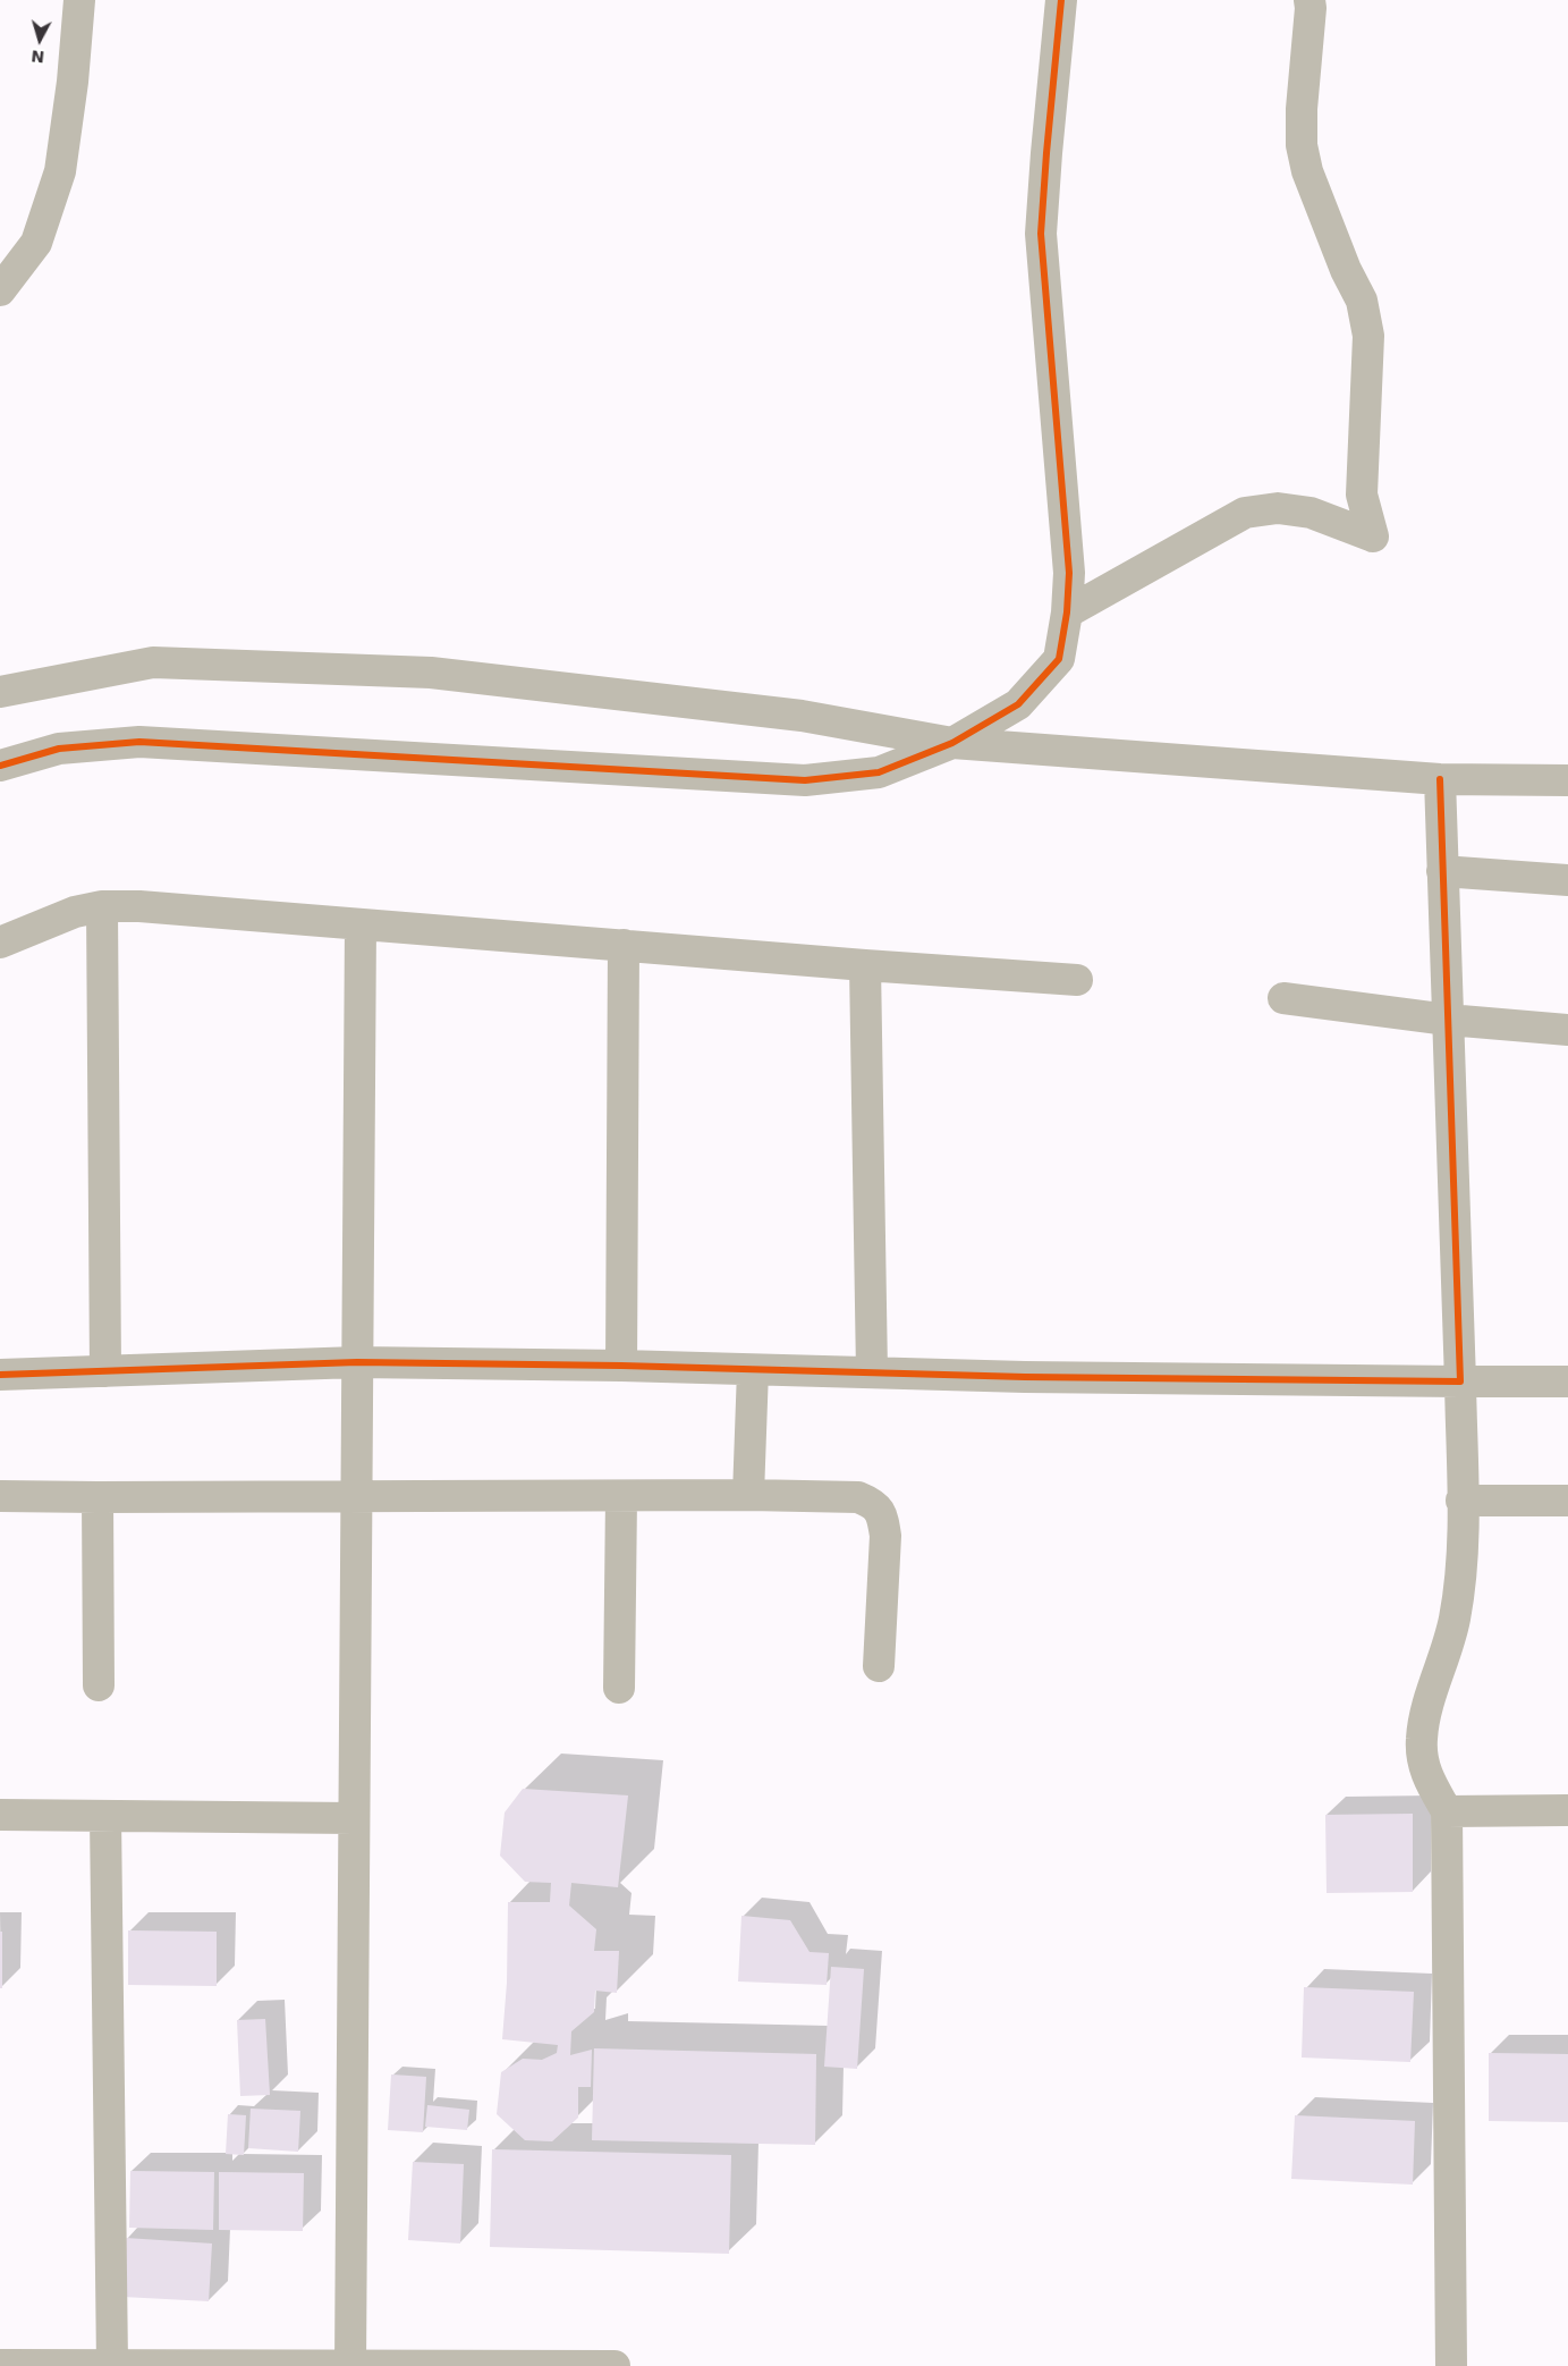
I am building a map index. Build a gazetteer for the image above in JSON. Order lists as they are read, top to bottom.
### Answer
{
  "north": "bottom"
}
